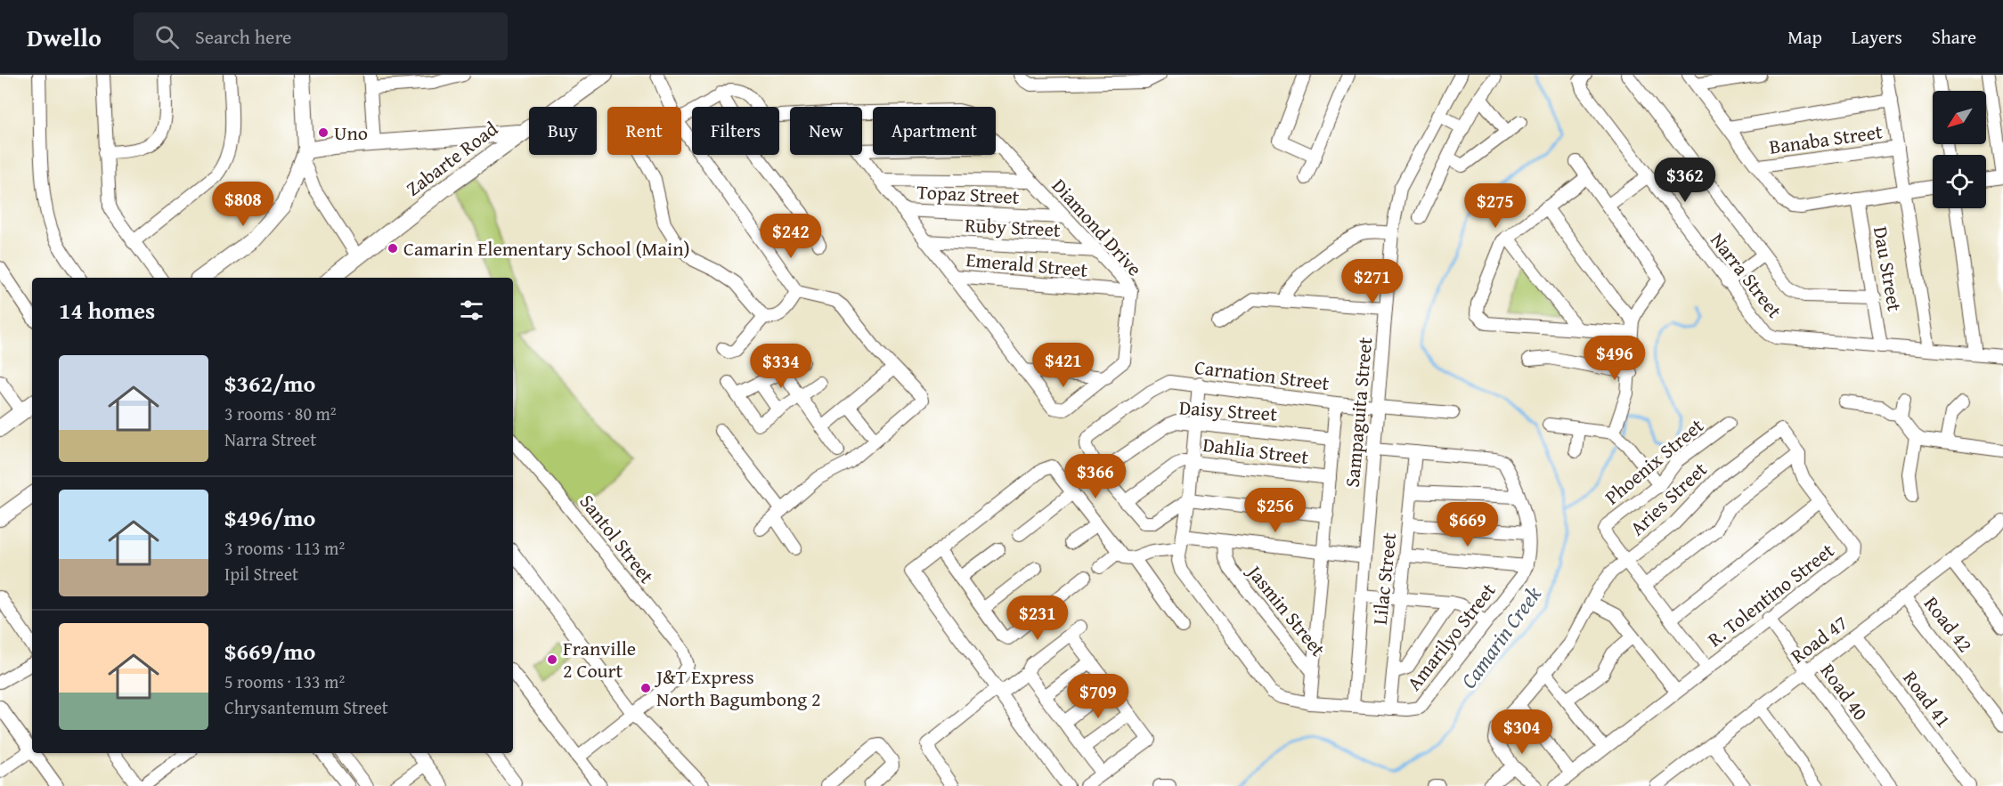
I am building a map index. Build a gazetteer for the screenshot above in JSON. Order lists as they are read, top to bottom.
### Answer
{
  "streets": {
    "main road": ["Zabarte Road"],
    "street": [
      "Banaba Street",
      "Topaz Street",
      "Ruby Street",
      "Diamond Drive",
      "Emerald Street",
      "Dau Street",
      "Narra Street",
      "Carnation Street",
      "Daisy Street",
      "Sampaguita Street",
      "Dahlia Street",
      "Phoenix Street",
      "Aries Street",
      "Santol Street",
      "Lilac Street",
      "R. Tolentino Street",
      "Jasmin Street",
      "Road 42",
      "Amarilyo Street",
      "Road 47",
      "Road 40",
      "Road 41"
    ]
  },
  "crossings": [
    ["Topaz Street", "Diamond Drive"],
    ["Ruby Street", "Diamond Drive"],
    ["Diamond Drive", "Emerald Street"],
    ["Dau Street", "Narra Street"],
    ["Carnation Street", "Daisy Street"],
    ["Carnation Street", "Sampaguita Street"],
    ["Carnation Street", "Amarilyo Street"],
    ["Daisy Street", "Amarilyo Street"],
    ["Sampaguita Street", "Amarilyo Street"],
    ["Dahlia Street", "Amarilyo Street"],
    ["Phoenix Street", "Aries Street"],
    ["Lilac Street", "Amarilyo Street"],
    ["R. Tolentino Street", "Road 40"],
    ["Road 42", "Road 47"],
    ["Road 47", "Road 40"],
    ["Road 47", "Road 41"]
  ],
  "water": ["Camarin Creek"],
  "places": [
    "Uno",
    "Camarin Elementary School (Main)",
    "Franville 2 Court",
    "J&T Express North Bagumbong 2"
  ],
  "north": "bottom left",
  "page": {
    "header": "Dwello",
    "search": "Search here",
    "nav": ["Map", "Layers", "Share"],
    "chip": [
      "Buy",
      "Rent",
      "Filters",
      "New",
      "Apartment"
    ],
    "price": [
      "$362",
      "$808",
      "$275",
      "$242",
      "$271",
      "$496",
      "$421",
      "$334",
      "$366",
      "$256",
      "$669",
      "$231",
      "$709",
      "$304"
    ],
    "heading": "14 homes",
    "list": [
      {
        "name": "$362/mo",
        "note": "3 rooms · 80 m² · Narra Street"
      },
      {
        "name": "$496/mo",
        "note": "3 rooms · 113 m² · Ipil Street"
      },
      {
        "name": "$669/mo",
        "note": "5 rooms · 133 m² · Chrysantemum Street"
      }
    ]
  }
}
